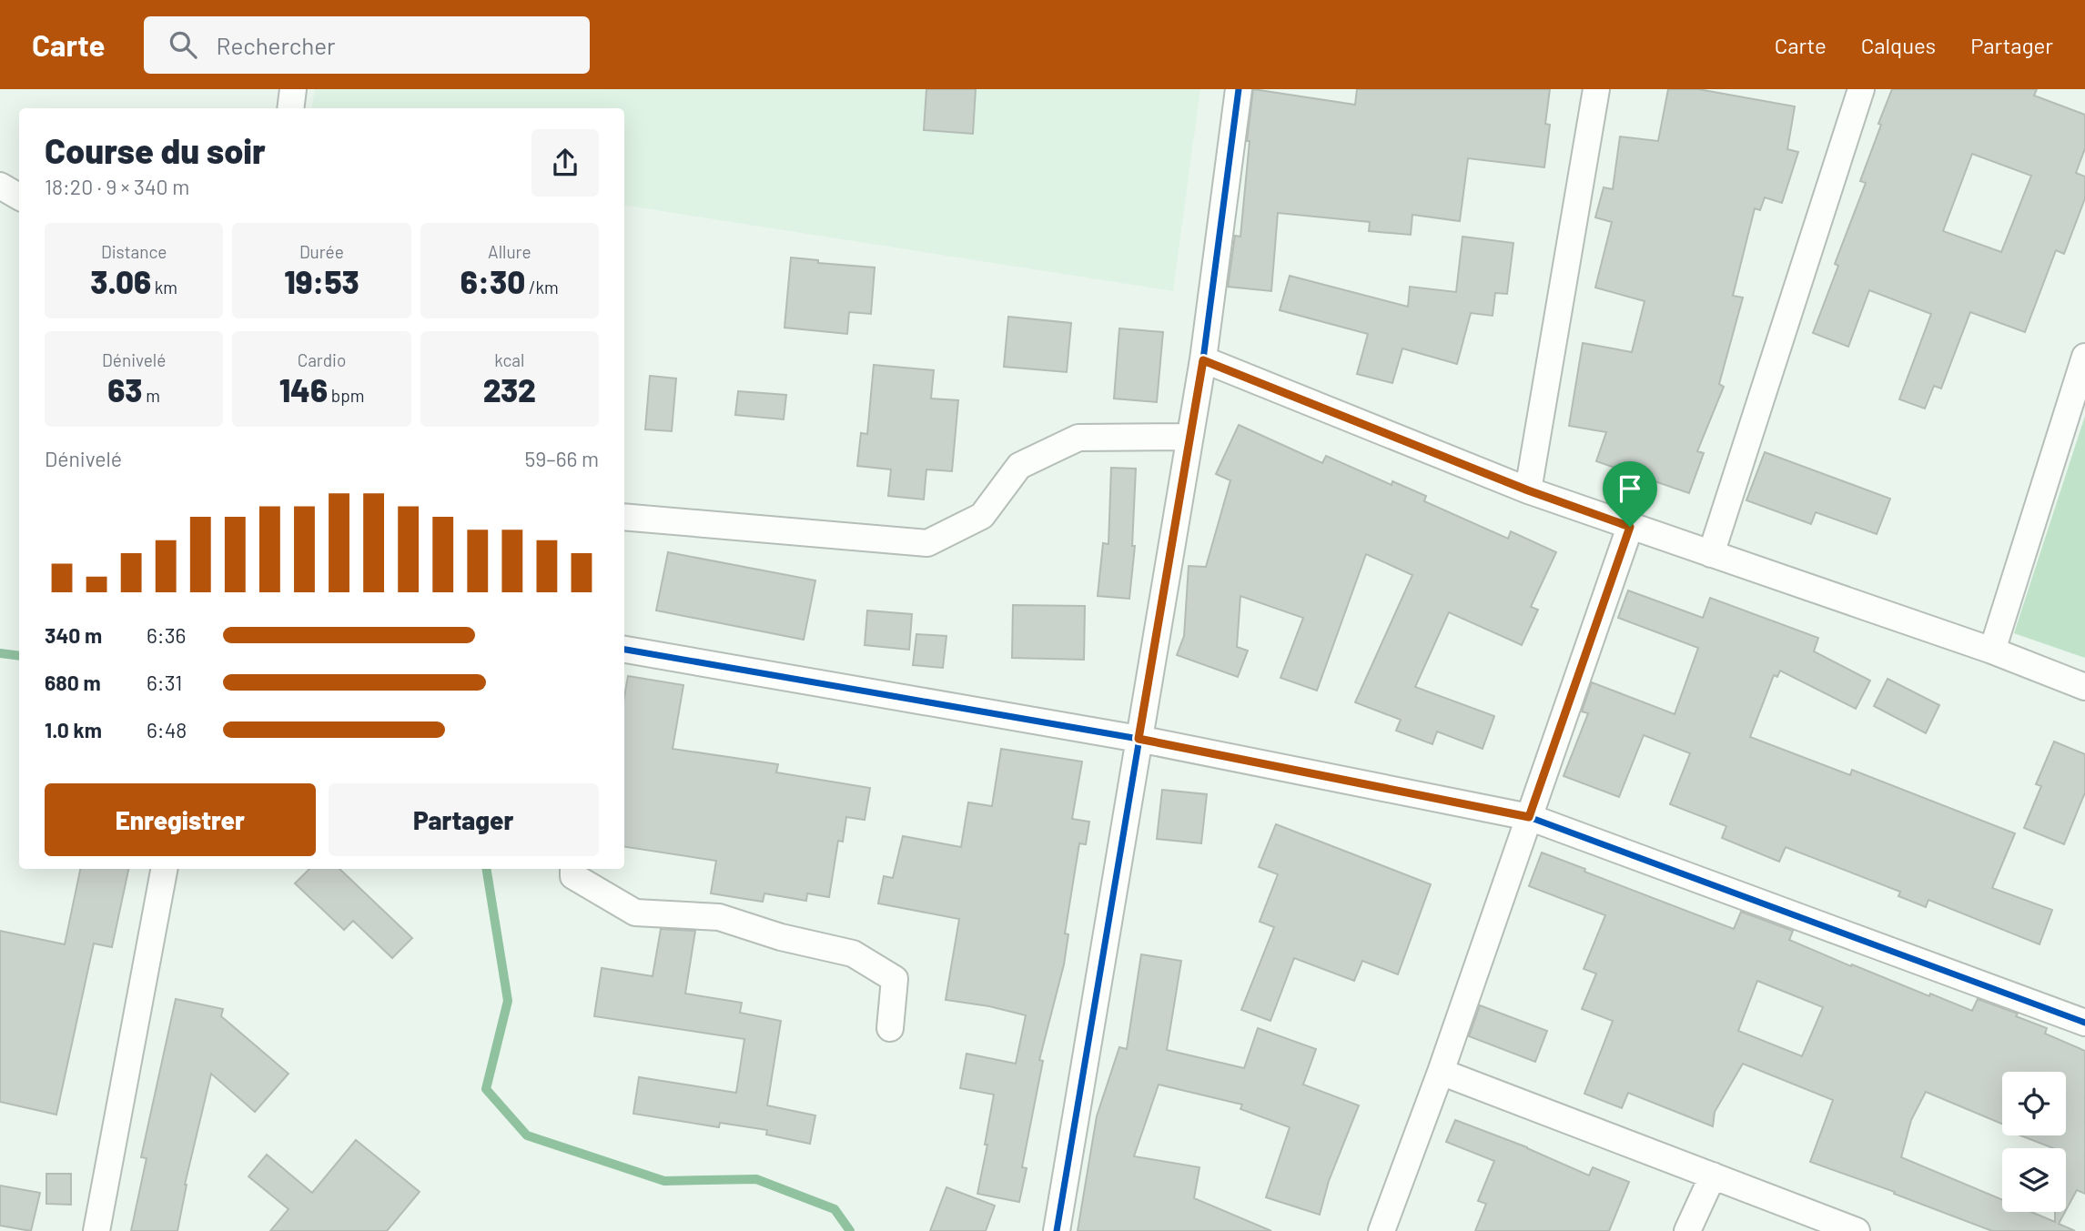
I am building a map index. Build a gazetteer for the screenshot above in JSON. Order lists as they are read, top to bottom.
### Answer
{
  "page": {
    "header": "Carte",
    "search": "Rechercher",
    "nav": ["Carte", "Calques", "Partager"],
    "heading": ["Course du soir", "18:20 · 9 × 340 m"],
    "stats": [
      ["Distance", "3.06 km"],
      ["Durée", "19:53"],
      ["Allure", "6:30 /km"],
      ["Dénivelé", "63 m"],
      ["Cardio", "146 bpm"],
      ["kcal", "232"]
    ],
    "chart": ["Dénivelé", "59–66 m"],
    "list": [
      {
        "name": "340 m",
        "note": "6:36"
      },
      {
        "name": "680 m",
        "note": "6:31"
      },
      {
        "name": "1.0 km",
        "note": "6:48"
      }
    ],
    "buttons": ["Enregistrer", "Partager"]
  }
}
